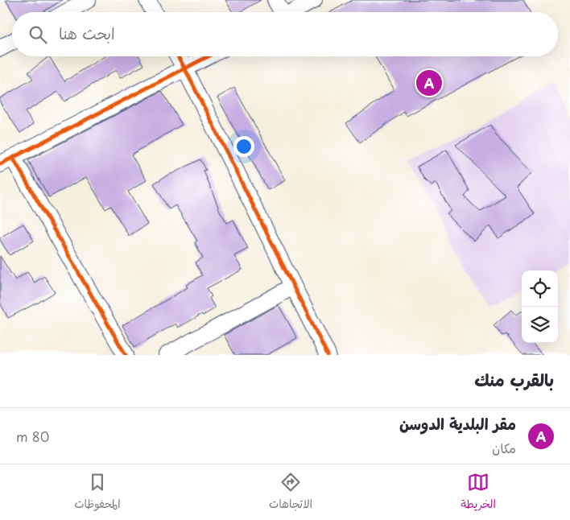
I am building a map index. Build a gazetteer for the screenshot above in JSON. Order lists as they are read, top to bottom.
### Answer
{
  "page": {
    "search": "ابحث هنا",
    "pins": "A",
    "heading": "بالقرب منك",
    "list": [
      {
        "mark": "A",
        "name": "مقر البلدية الدوسن",
        "note": "مكان",
        "value": "80 m"
      }
    ],
    "nav": ["الخريطة", "الاتجاهات", "المحفوظات"]
  }
}
